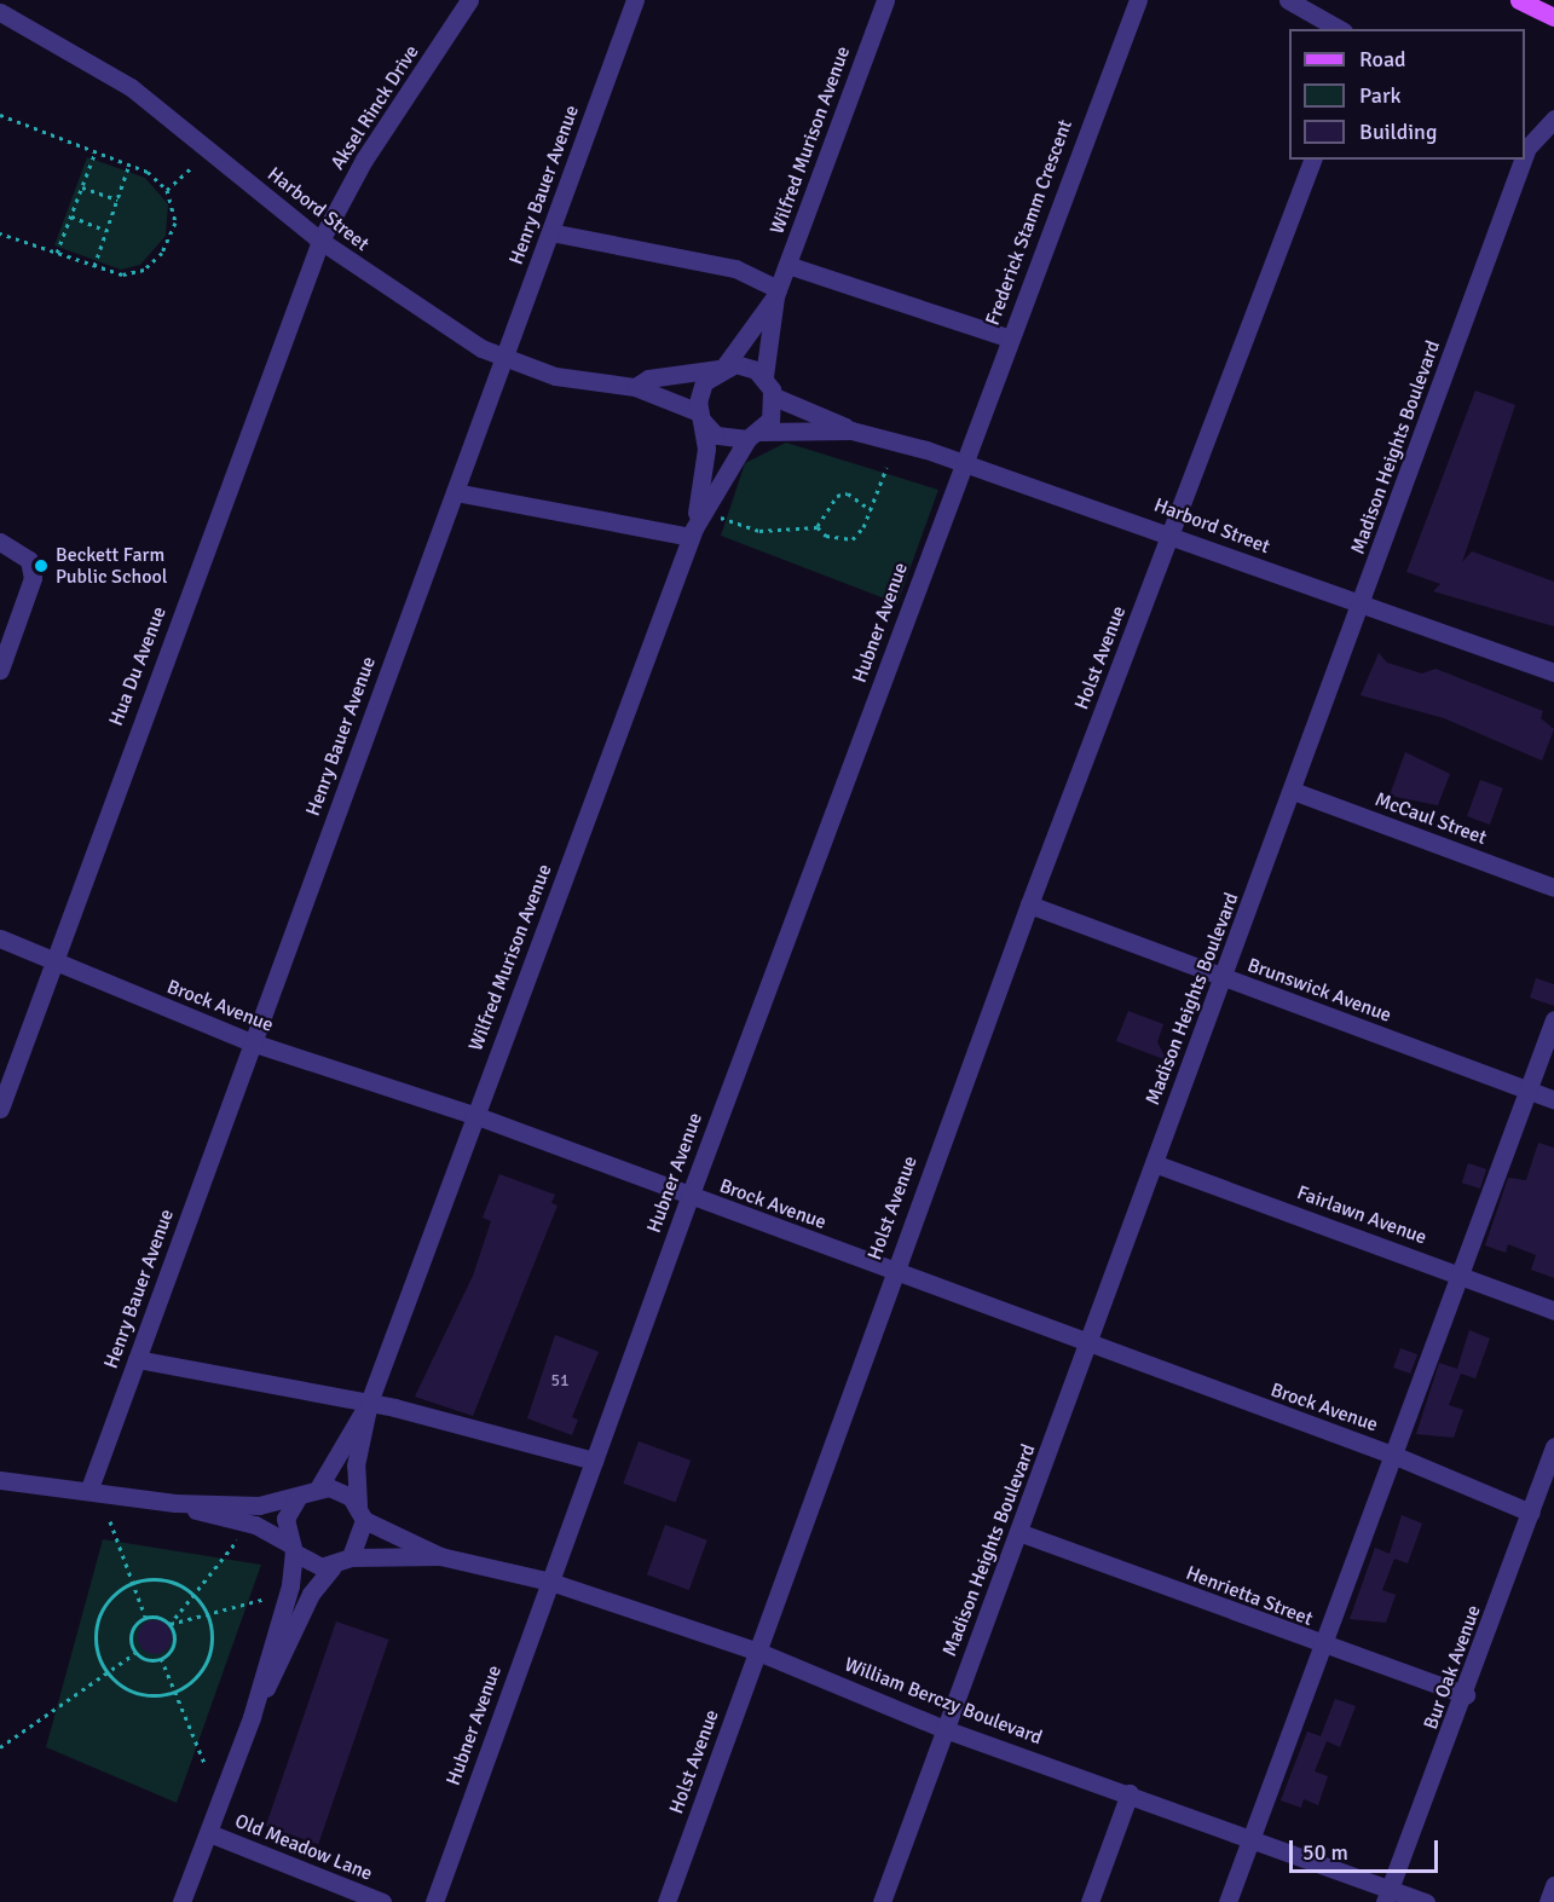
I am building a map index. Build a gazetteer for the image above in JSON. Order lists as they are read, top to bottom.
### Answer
{
  "streets": {
    "street": [
      "Aksel Rinck Drive",
      "Wilfred Murison Avenue",
      "Henry Bauer Avenue",
      "Harbord Street",
      "Frederick Stamm Crescent",
      "Madison Heights Boulevard",
      "Hubner Avenue",
      "Holst Avenue",
      "Hua Du Avenue",
      "McCaul Street",
      "Brunswick Avenue",
      "Brock Avenue",
      "Fairlawn Avenue",
      "Henrietta Street",
      "Bur Oak Avenue",
      "William Berczy Boulevard",
      "Old Meadow Lane"
    ]
  },
  "crossings": [
    ["Aksel Rinck Drive", "Harbord Street"],
    ["Aksel Rinck Drive", "Hua Du Avenue"],
    ["Wilfred Murison Avenue", "Harbord Street"],
    ["Wilfred Murison Avenue", "Brock Avenue"],
    ["Wilfred Murison Avenue", "William Berczy Boulevard"],
    ["Henry Bauer Avenue", "Harbord Street"],
    ["Henry Bauer Avenue", "Brock Avenue"],
    ["Harbord Street", "Frederick Stamm Crescent"],
    ["Harbord Street", "Madison Heights Boulevard"],
    ["Harbord Street", "Hubner Avenue"],
    ["Harbord Street", "Holst Avenue"],
    ["Harbord Street", "Hua Du Avenue"],
    ["Frederick Stamm Crescent", "Hubner Avenue"],
    ["Madison Heights Boulevard", "McCaul Street"],
    ["Madison Heights Boulevard", "Brunswick Avenue"],
    ["Madison Heights Boulevard", "Brock Avenue"],
    ["Madison Heights Boulevard", "Fairlawn Avenue"],
    ["Madison Heights Boulevard", "Henrietta Street"],
    ["Madison Heights Boulevard", "William Berczy Boulevard"],
    ["Hubner Avenue", "Brock Avenue"],
    ["Hubner Avenue", "William Berczy Boulevard"],
    ["Holst Avenue", "Brunswick Avenue"],
    ["Holst Avenue", "Brock Avenue"],
    ["Holst Avenue", "William Berczy Boulevard"],
    ["Hua Du Avenue", "Brock Avenue"],
    ["Brock Avenue", "Bur Oak Avenue"],
    ["Henrietta Street", "Bur Oak Avenue"],
    ["Bur Oak Avenue", "William Berczy Boulevard"]
  ],
  "places": ["Beckett Farm Public School"],
  "house_numbers": ["51"],
  "legend": ["Road", "Park", "Building"],
  "scale_bar": "50 m"
}
